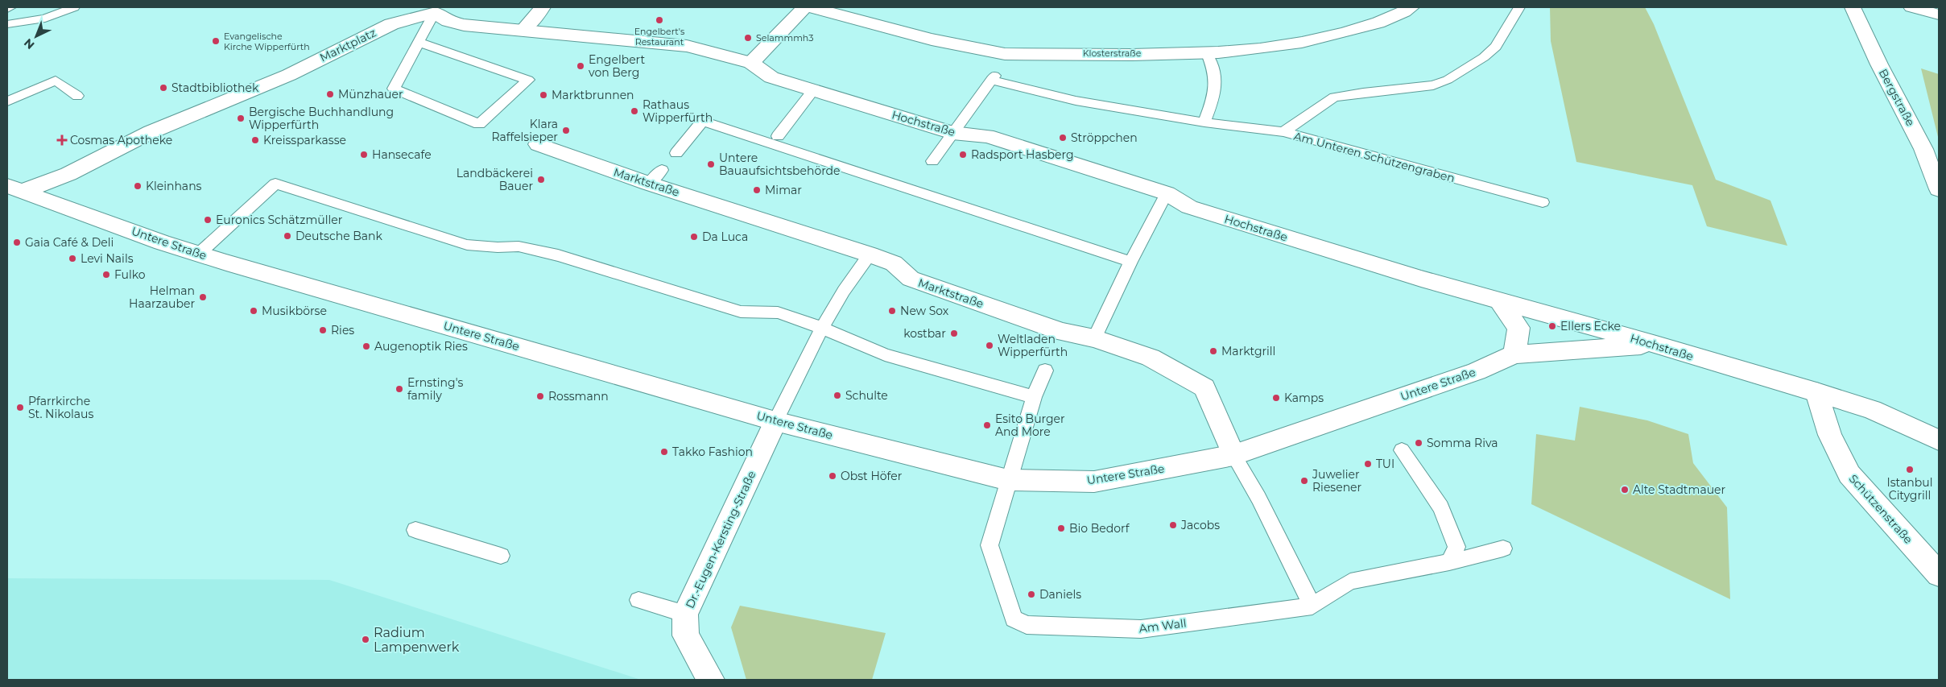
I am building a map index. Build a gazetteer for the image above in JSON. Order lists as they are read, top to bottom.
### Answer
{
  "streets": {
    "street": [
      "Marktplatz",
      "Klosterstraße",
      "Bergstraße",
      "Hochstraße",
      "Marktstraße",
      "Untere Straße",
      "Schützenstraße",
      "Dr.-Eugen-Kersting-Straße"
    ],
    "lane": ["Am Unteren Schützengraben", "Am Wall"]
  },
  "crossings": [
    ["Marktplatz", "Untere Straße"],
    ["Hochstraße", "Am Unteren Schützengraben"],
    ["Hochstraße", "Schützenstraße"],
    ["Marktstraße", "Untere Straße"],
    ["Untere Straße", "Dr.-Eugen-Kersting-Straße"],
    ["Untere Straße", "Am Wall"]
  ],
  "places": {
    "other": [
      "Engelbert's Restaurant",
      "Selammmh3",
      "Evangelische Kirche Wipperfürth",
      "Engelbert von Berg",
      "Stadtbibliothek",
      "Münzhauer",
      "Marktbrunnen",
      "Rathaus Wipperfürth",
      "Bergische Buchhandlung Wipperfürth",
      "Klara Raffelsieper",
      "Ströppchen",
      "Kreissparkasse",
      "Hansecafe",
      "Radsport Hasberg",
      "Untere Bauaufsichtsbehörde",
      "Landbäckerei Bauer",
      "Kleinhans",
      "Mimar",
      "Euronics Schätzmüller",
      "Deutsche Bank",
      "Da Luca",
      "Gaia Café & Deli",
      "Levi Nails",
      "Fulko",
      "Helman Haarzauber",
      "Musikbörse",
      "New Sox",
      "Ellers Ecke",
      "Ries",
      "kostbar",
      "Weltladen Wipperfürth",
      "Augenoptik Ries",
      "Marktgrill",
      "Ernsting's family",
      "Schulte",
      "Rossmann",
      "Kamps",
      "Pfarrkirche St. Nikolaus",
      "Esito Burger And More",
      "Somma Riva",
      "Takko Fashion",
      "TUI",
      "Istanbul Citygrill",
      "Obst Höfer",
      "Juwelier Riesener",
      "Alte Stadtmauer",
      "Jacobs",
      "Bio Bedorf",
      "Daniels",
      "Radium Lampenwerk"
    ],
    "health": ["Cosmas Apotheke"]
  },
  "north": "bottom left"
}
